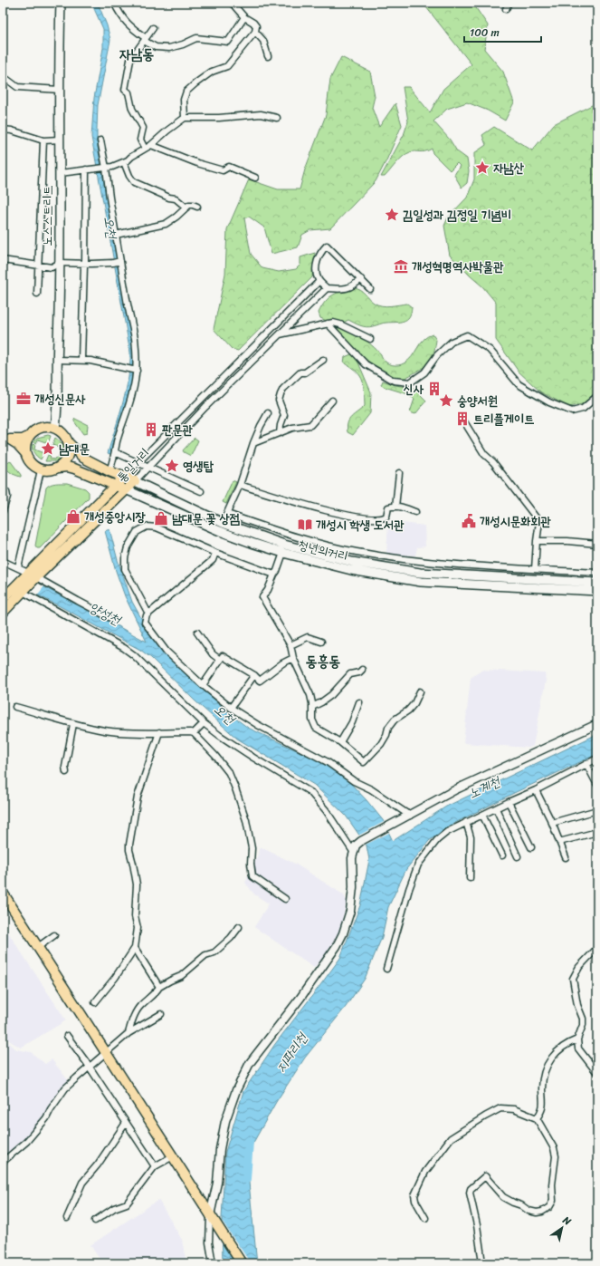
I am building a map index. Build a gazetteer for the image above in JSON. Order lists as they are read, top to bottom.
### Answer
{
  "streets": {
    "main road": ["노스스트리트", "통일거리", "청년의거리"]
  },
  "crossings": [
    ["노스스트리트", "청년의거리"],
    ["통일거리", "청년의거리"]
  ],
  "districts": ["자남동", "동흥동"],
  "water": [
    "오천",
    "양성천",
    "노계천",
    "지파리천"
  ],
  "places": {
    "place": [
      "자남산",
      "김일성과 김정일 기념비",
      "숭양서원",
      "남대문",
      "영생탑"
    ],
    "museum": ["개성혁명역사박물관"],
    "building": ["신사", "트리플게이트", "판문관"],
    "office": ["개성신문사"],
    "shop": ["개성중앙시장", "남대문 꽃 상점"],
    "public building": ["개성시문화회관"],
    "library": ["개성시 학생 도서관"]
  },
  "scale_bar": "100 m",
  "north": "top right"
}
